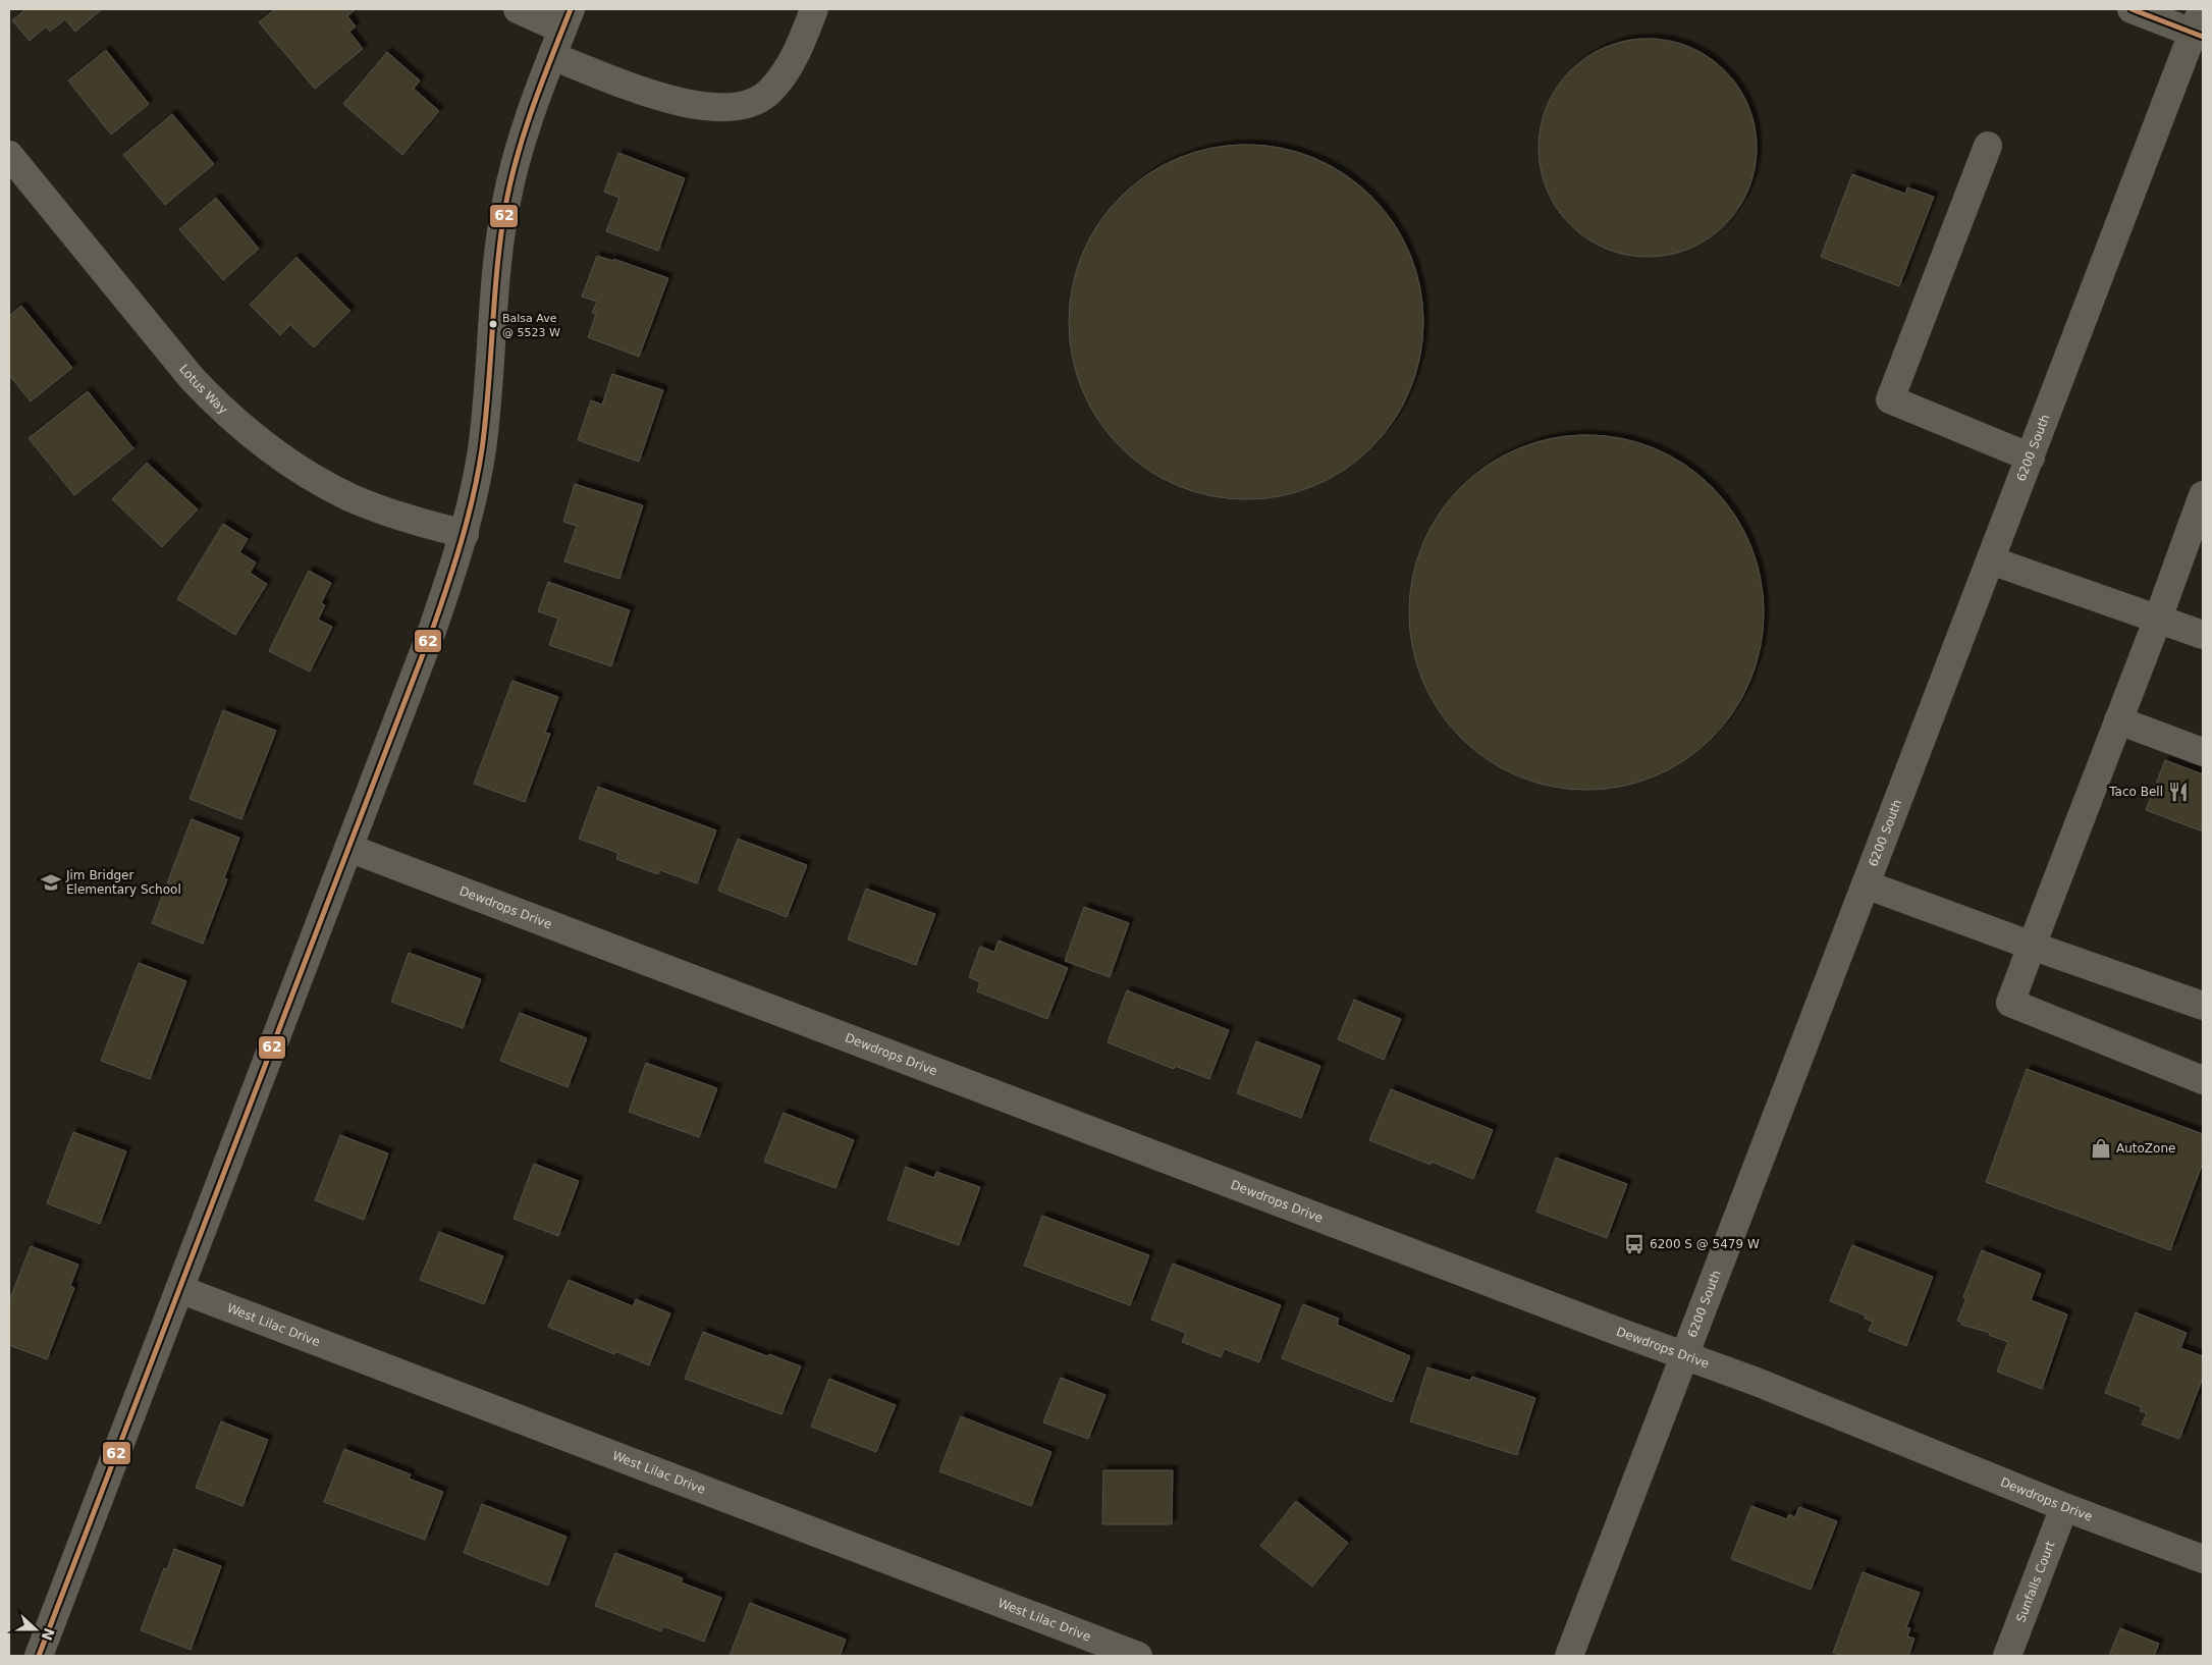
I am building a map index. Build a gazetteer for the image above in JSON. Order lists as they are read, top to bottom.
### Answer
{
  "streets": {
    "main road": ["6200 South"],
    "street": [
      "Lotus Way",
      "Dewdrops Drive",
      "West Lilac Drive",
      "Sunfalls Court"
    ]
  },
  "crossings": [
    ["6200 South", "Dewdrops Drive"],
    ["Dewdrops Drive", "Sunfalls Court"]
  ],
  "places": {
    "other": ["Balsa Ave @ 5523 W"],
    "restaurant": ["Taco Bell"],
    "school or university": ["Jim Bridger Elementary School"],
    "shop": ["AutoZone"],
    "bus stop": ["6200 S @ 5479 W"]
  },
  "lines": ["transit line 62"],
  "north": "right"
}
